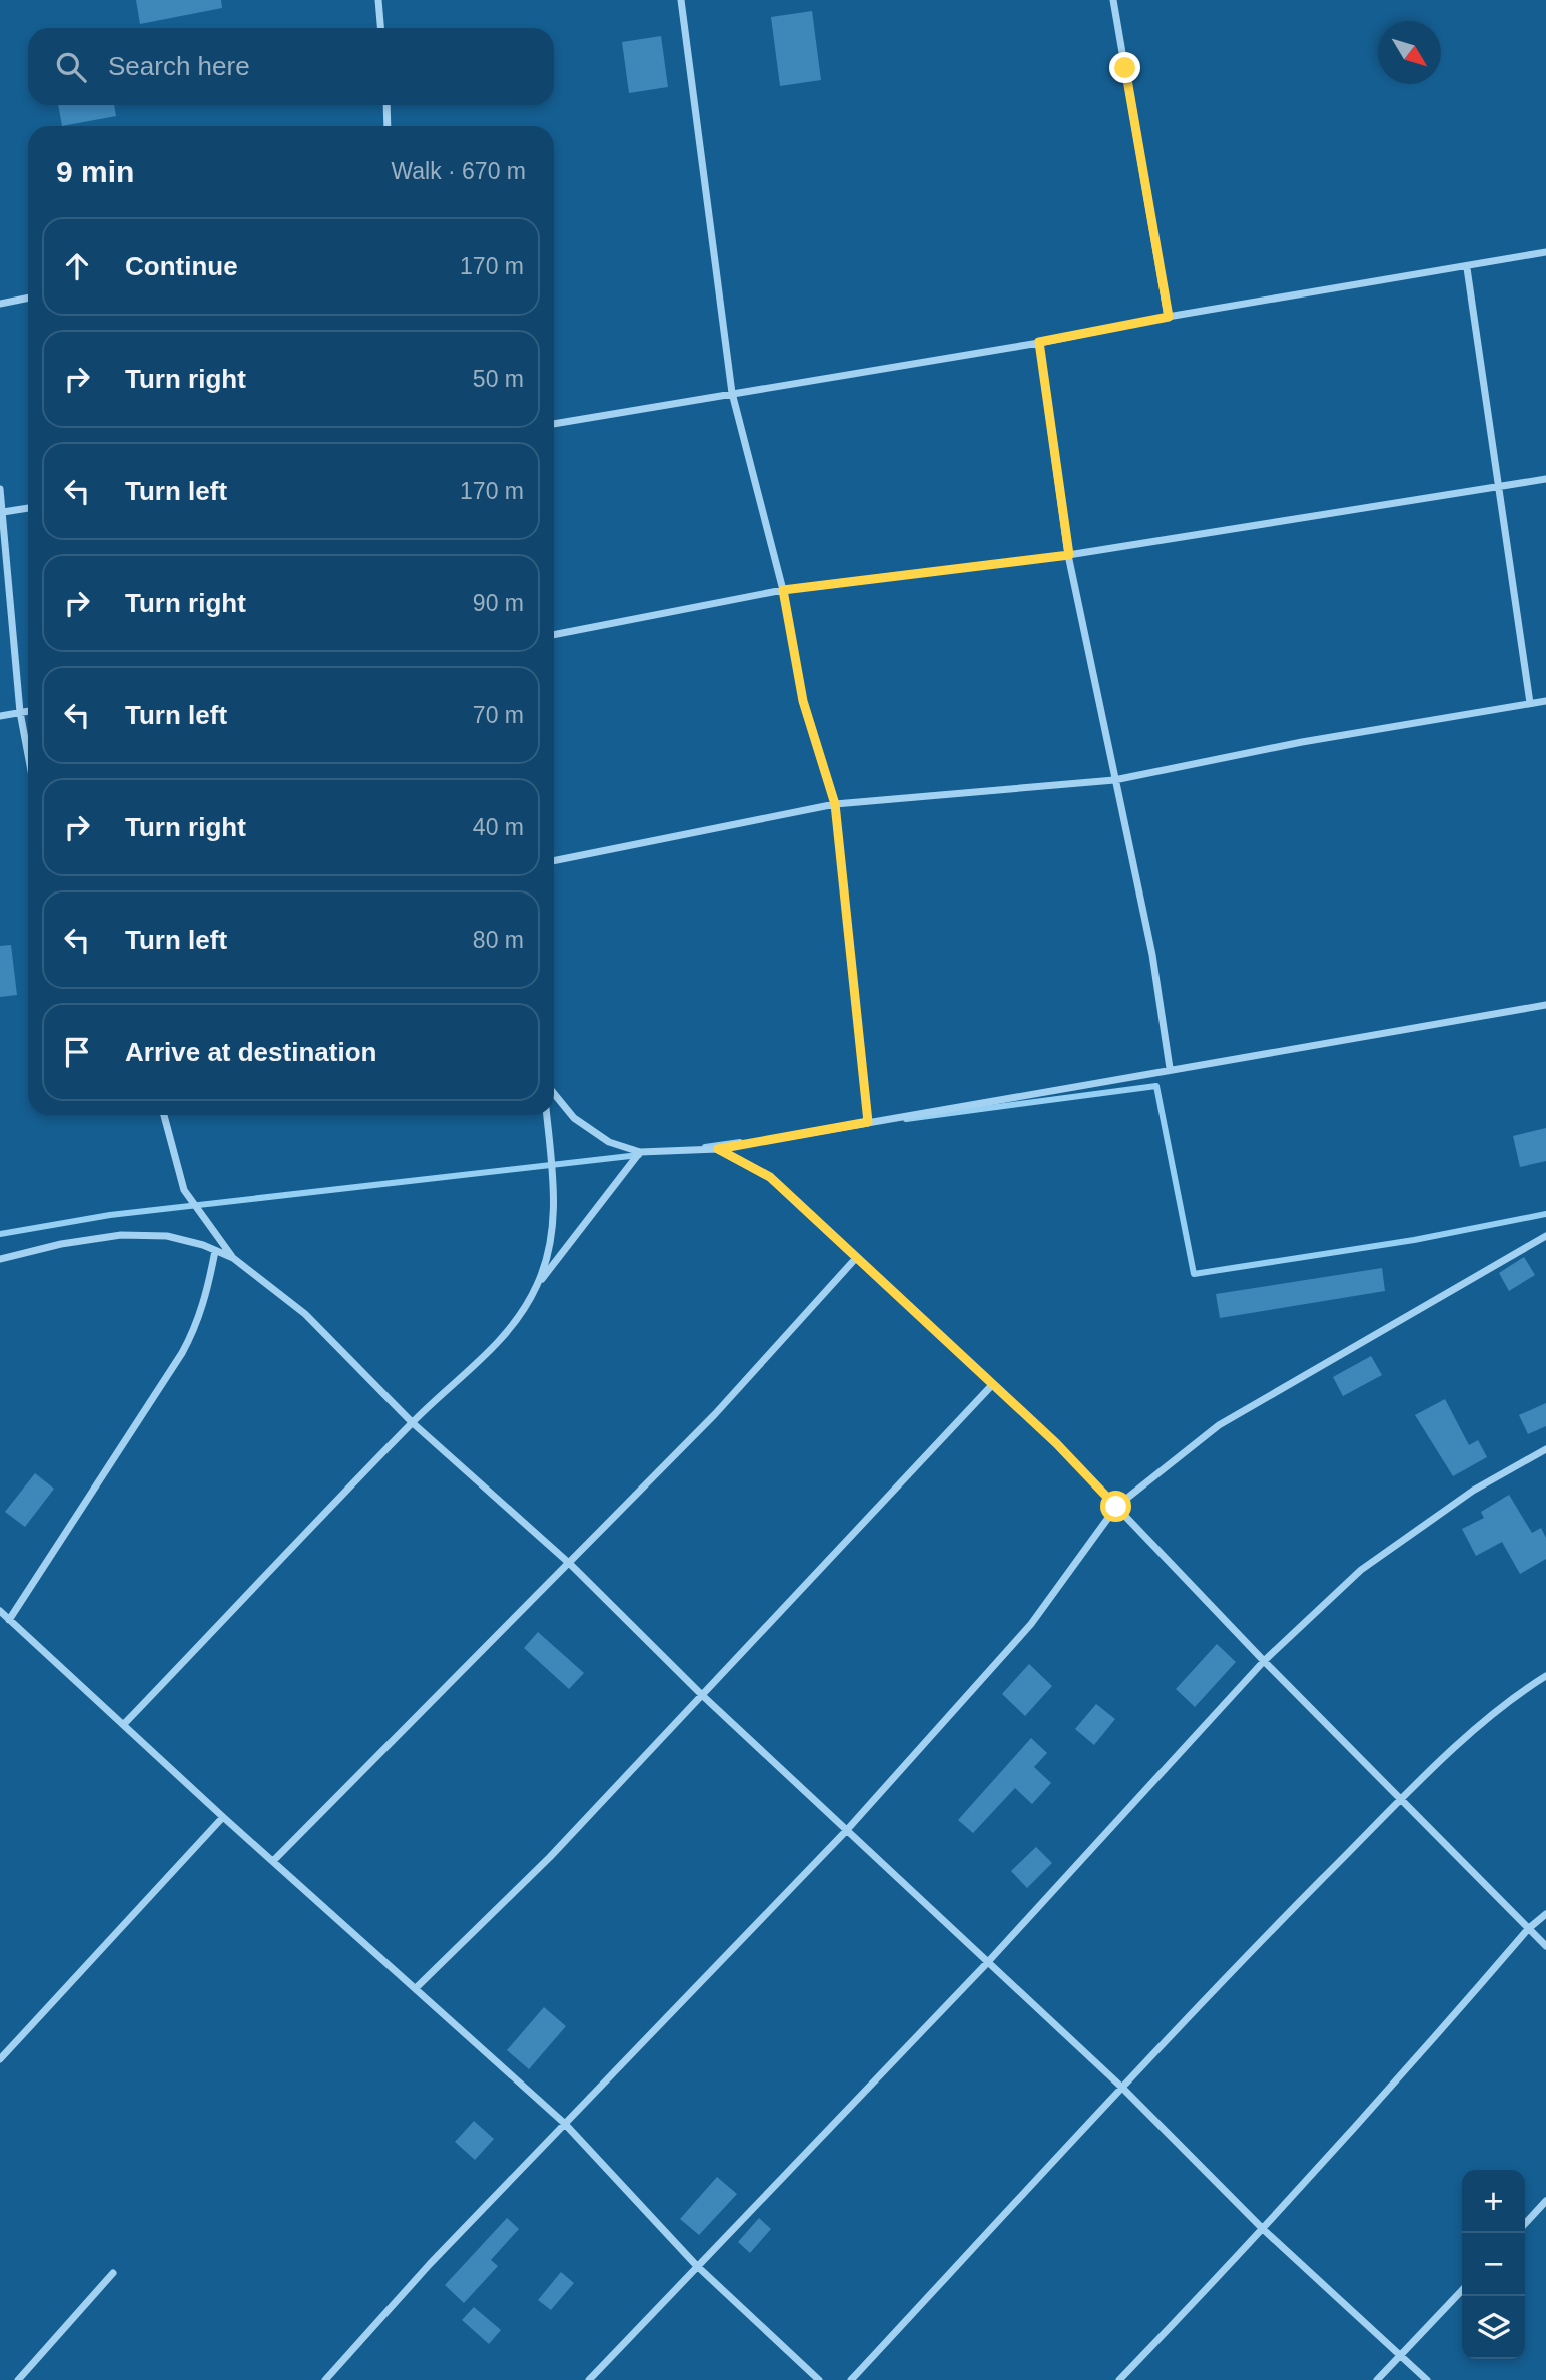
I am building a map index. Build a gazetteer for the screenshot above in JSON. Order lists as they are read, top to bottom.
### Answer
{
  "north": "bottom right",
  "page": {
    "search": "Search here",
    "heading": ["9 min", "Walk · 670 m"],
    "list": [
      ["Continue", "170 m"],
      ["Turn right", "50 m"],
      ["Turn left", "170 m"],
      ["Turn right", "90 m"],
      ["Turn left", "70 m"],
      ["Turn right", "40 m"],
      ["Turn left", "80 m"],
      "Arrive at destination"
    ],
    "map_buttons": ["+", "−"]
  }
}
